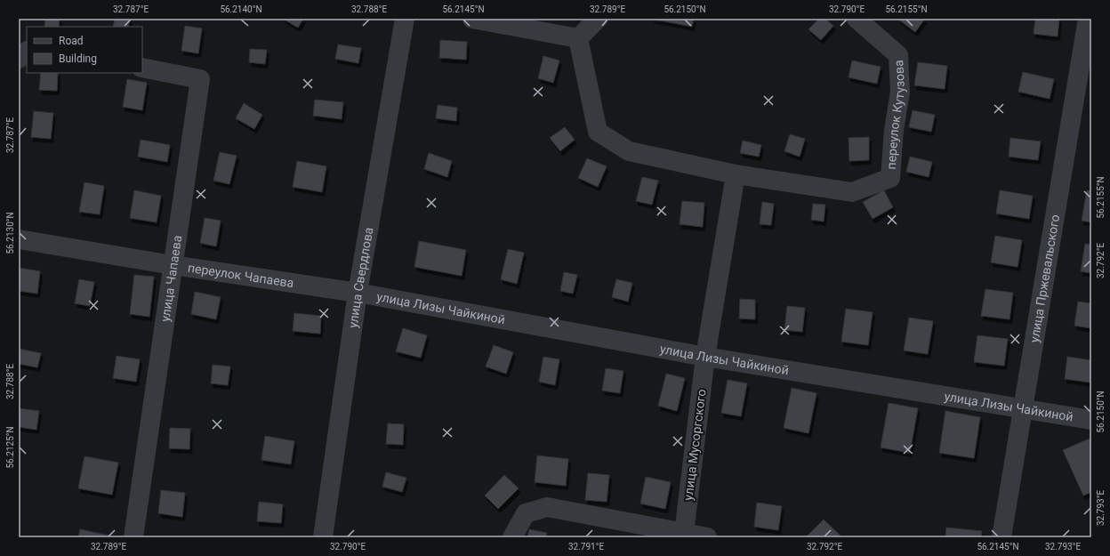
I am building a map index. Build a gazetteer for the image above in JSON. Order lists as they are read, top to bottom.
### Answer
{
  "streets": {
    "street": [
      "переулок Кутузова",
      "переулок Чапаева",
      "улица Свердлова",
      "улица Пржевальского",
      "улица Чапаева",
      "улица Лизы Чайкиной",
      "улица Мусоргского"
    ]
  },
  "crossings": [
    ["переулок Чапаева", "улица Свердлова"],
    ["переулок Чапаева", "улица Чапаева"],
    ["переулок Чапаева", "улица Лизы Чайкиной"],
    ["улица Свердлова", "улица Лизы Чайкиной"],
    ["улица Пржевальского", "улица Лизы Чайкиной"],
    ["улица Лизы Чайкиной", "улица Мусоргского"]
  ],
  "legend": ["Road", "Building"],
  "coordinates": [
    "32.787°E",
    "56.2140°N",
    "32.788°E",
    "56.2145°N",
    "32.789°E",
    "56.2150°N",
    "32.790°E",
    "56.2155°N",
    "56.2130°N",
    "32.792°E",
    "56.2125°N",
    "32.793°E",
    "32.791°E"
  ]
}
